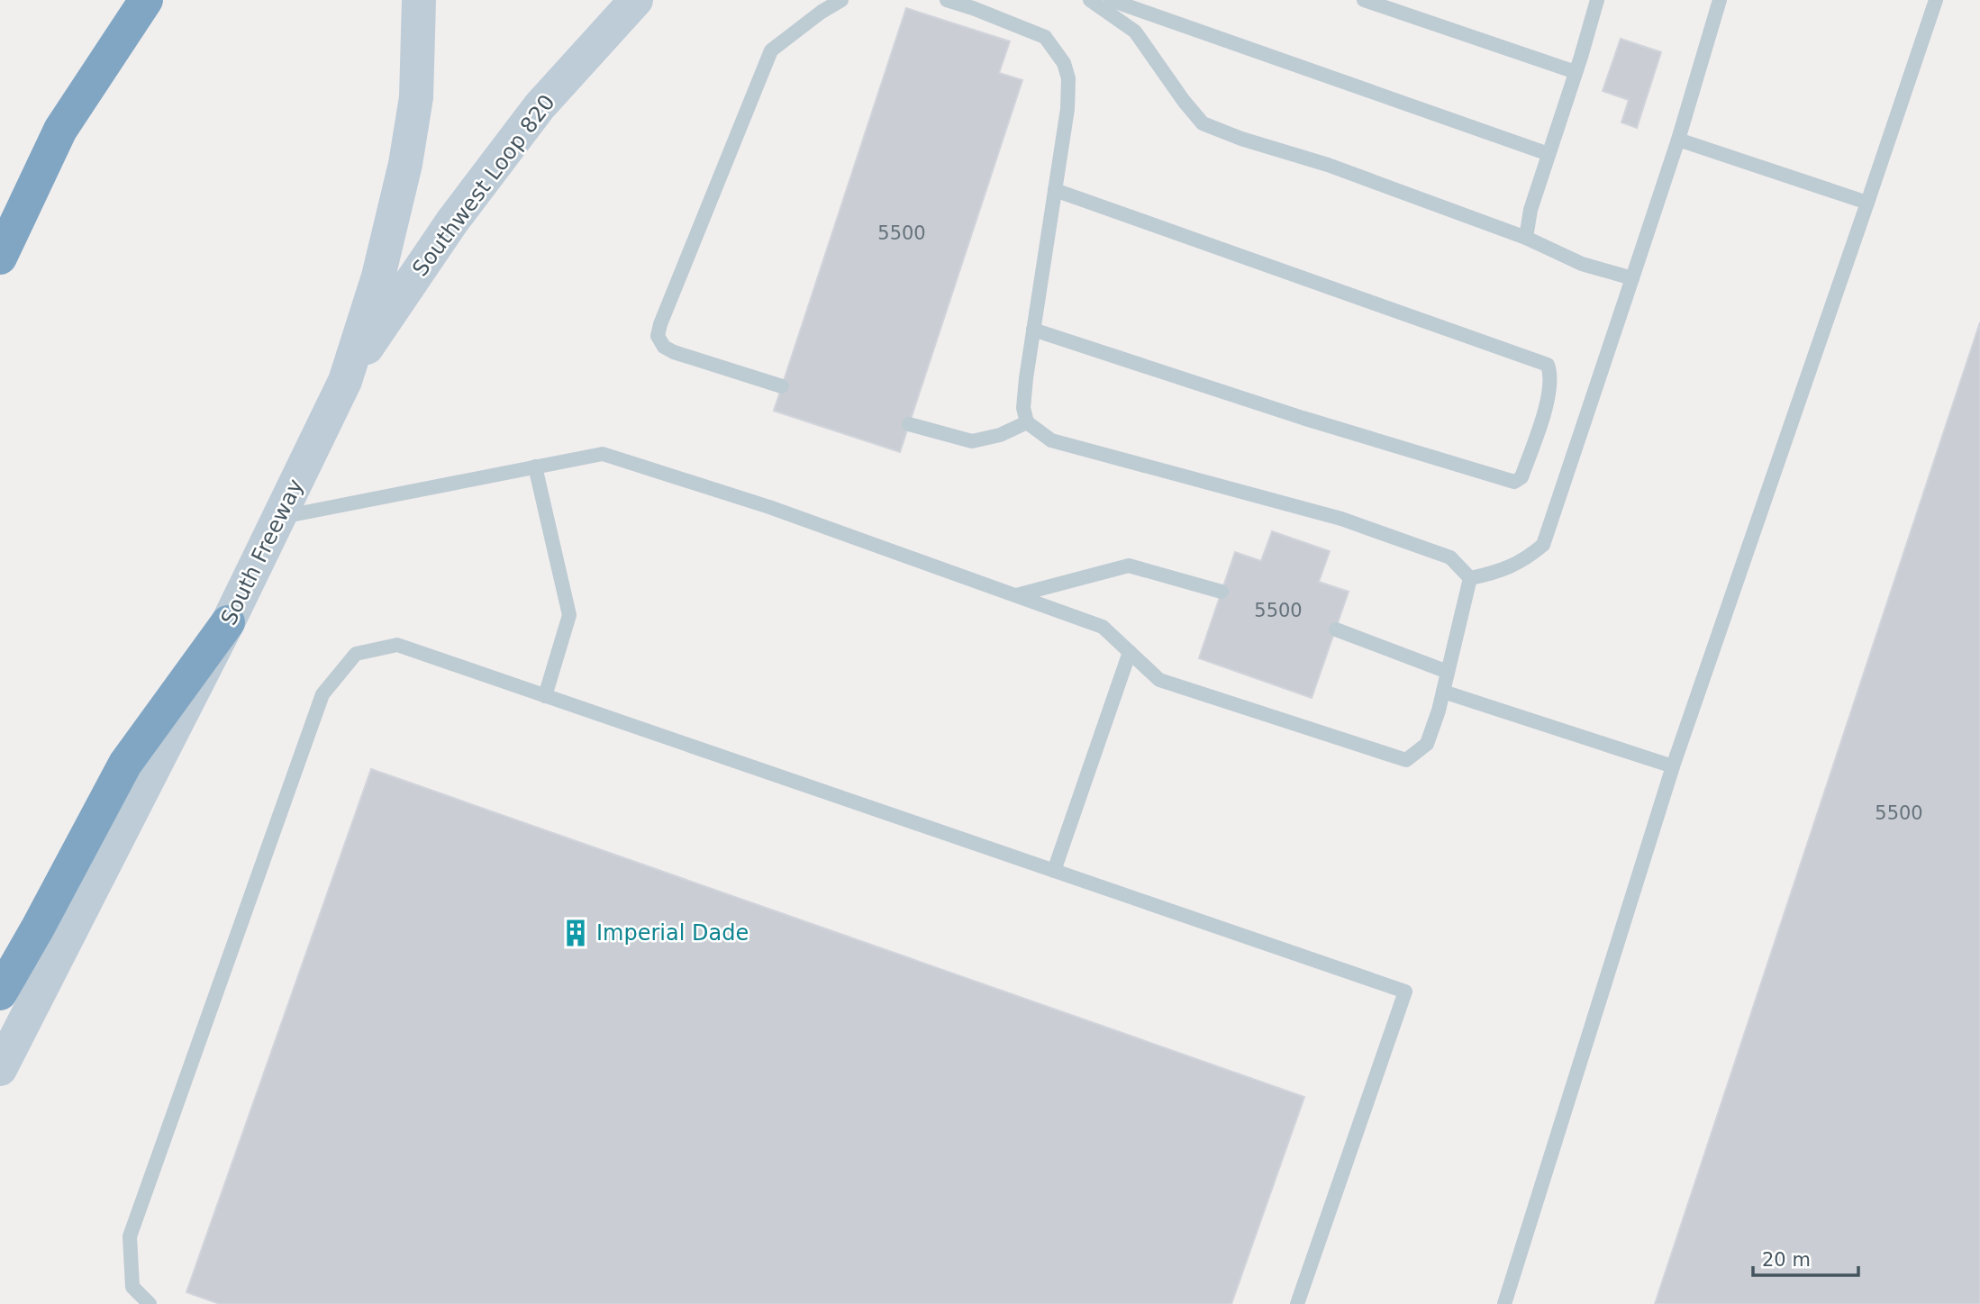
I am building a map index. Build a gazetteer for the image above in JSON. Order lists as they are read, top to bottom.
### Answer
{
  "streets": {
    "main road": ["Southwest Loop 820", "South Freeway"]
  },
  "crossings": [
    ["Southwest Loop 820", "South Freeway"]
  ],
  "places": {
    "building": ["Imperial Dade"]
  },
  "house_numbers": ["5500", "5500", "5500"],
  "scale_bar": "20 m"
}
